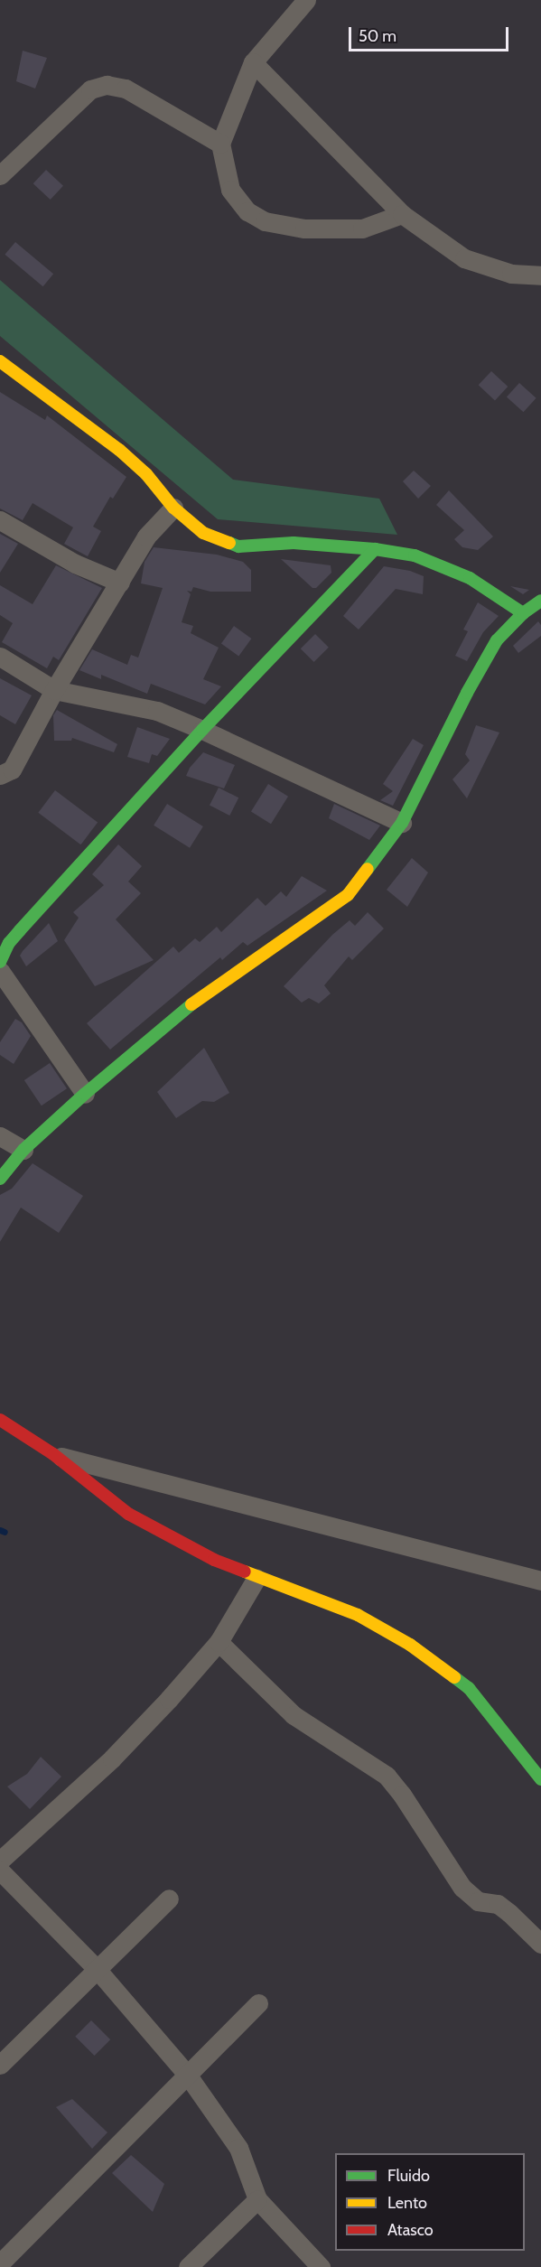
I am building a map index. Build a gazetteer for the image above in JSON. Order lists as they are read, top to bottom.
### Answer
{
  "legend": ["Fluido", "Lento", "Atasco"],
  "scale_bar": "50 m"
}
